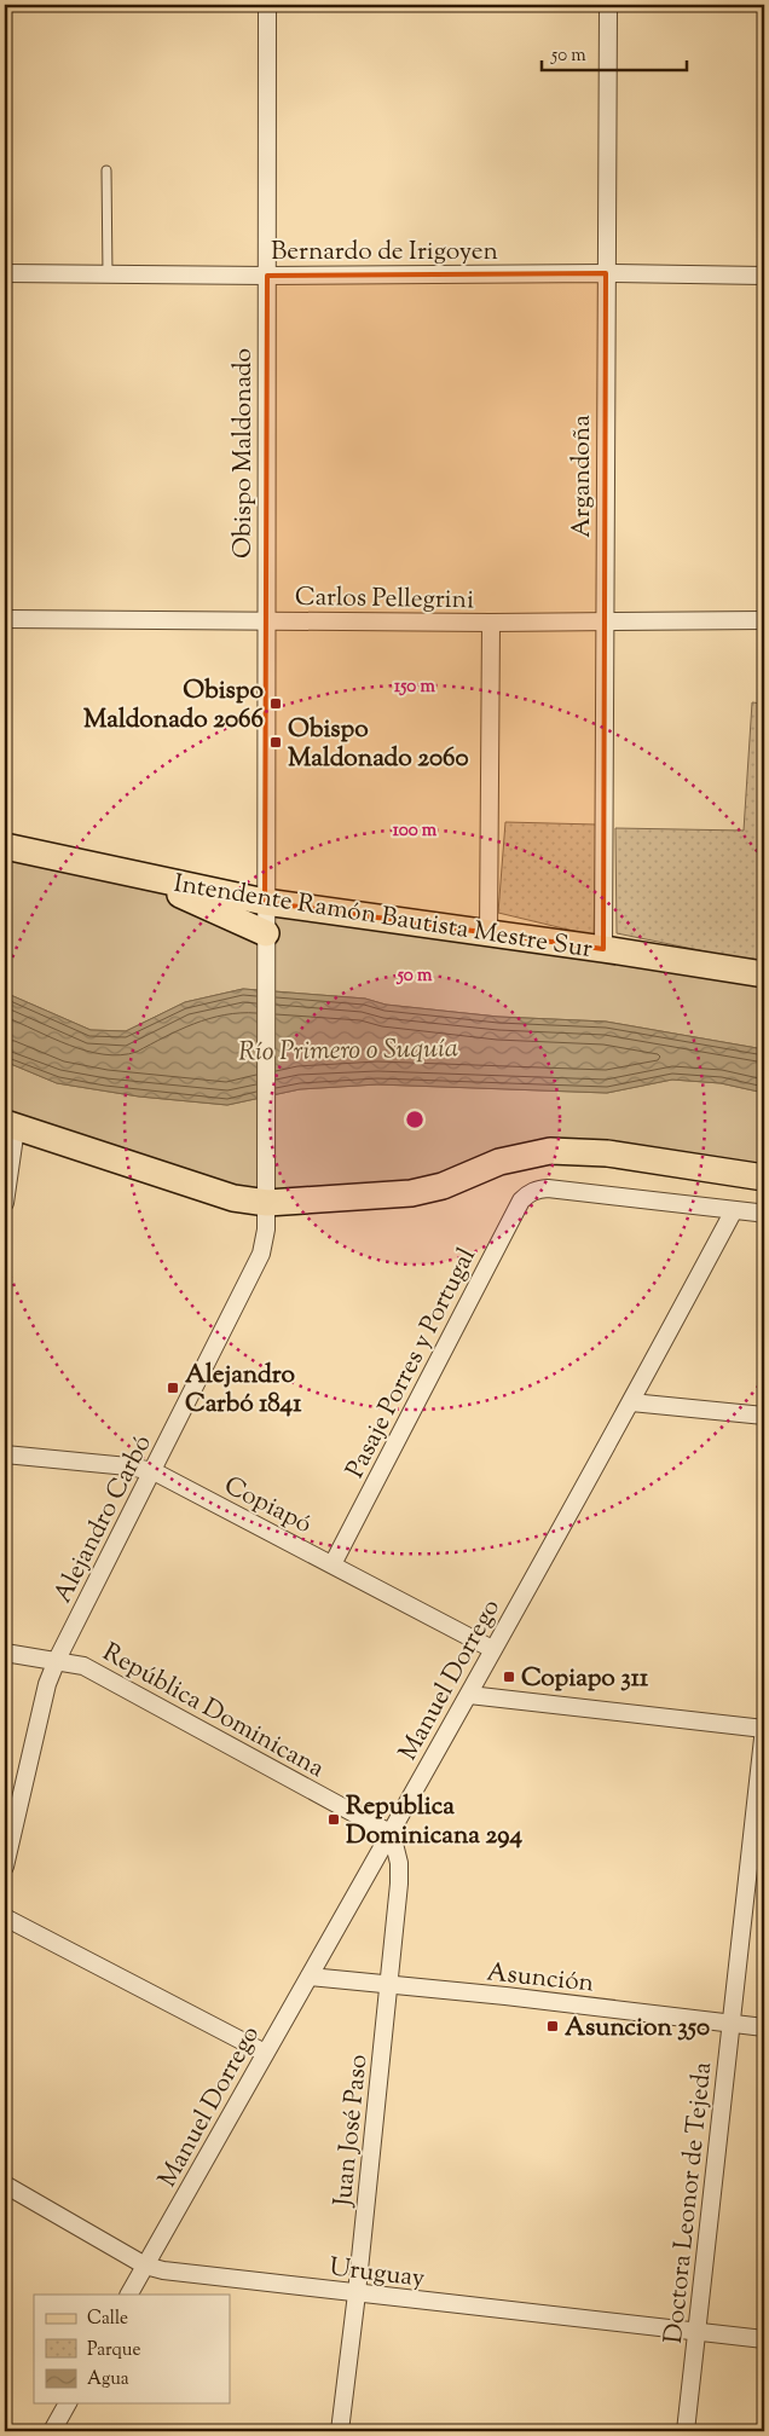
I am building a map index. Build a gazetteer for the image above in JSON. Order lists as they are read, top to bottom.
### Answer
{
  "streets": {
    "main road": ["Intendente Ramón Bautista Mestre Sur"],
    "street": [
      "Bernardo de Irigoyen",
      "Obispo Maldonado",
      "Argandoña",
      "Carlos Pellegrini",
      "Pasaje Porres y Portugal",
      "Copiapó",
      "Alejandro Carbó",
      "Manuel Dorrego",
      "República Dominicana",
      "Asunción",
      "Juan José Paso",
      "Doctora Leonor de Tejeda",
      "Uruguay"
    ]
  },
  "crossings": [
    ["Bernardo de Irigoyen", "Obispo Maldonado"],
    ["Bernardo de Irigoyen", "Argandoña"],
    ["Obispo Maldonado", "Carlos Pellegrini"],
    ["Obispo Maldonado", "Intendente Ramón Bautista Mestre Sur"],
    ["Obispo Maldonado", "Alejandro Carbó"],
    ["Argandoña", "Carlos Pellegrini"],
    ["Argandoña", "Intendente Ramón Bautista Mestre Sur"],
    ["Pasaje Porres y Portugal", "Copiapó"],
    ["Pasaje Porres y Portugal", "Manuel Dorrego"],
    ["Copiapó", "Alejandro Carbó"],
    ["Copiapó", "Manuel Dorrego"],
    ["Alejandro Carbó", "República Dominicana"],
    ["Manuel Dorrego", "República Dominicana"],
    ["Manuel Dorrego", "Asunción"],
    ["Manuel Dorrego", "Juan José Paso"],
    ["Manuel Dorrego", "Uruguay"],
    ["República Dominicana", "Juan José Paso"],
    ["Asunción", "Juan José Paso"],
    ["Asunción", "Doctora Leonor de Tejeda"],
    ["Juan José Paso", "Uruguay"],
    ["Doctora Leonor de Tejeda", "Uruguay"]
  ],
  "water": ["Río Primero o Suquía"],
  "places": {
    "transit": [
      "Obispo Maldonado 2066",
      "Obispo Maldonado 2060",
      "Alejandro Carbó 1841",
      "Copiapo 311",
      "Republica Dominicana 294",
      "Asuncion 350"
    ]
  },
  "legend": ["Calle", "Parque", "Agua"],
  "scale_bar": "50 m",
  "rings": ["150 m", "100 m", "50 m"]
}
